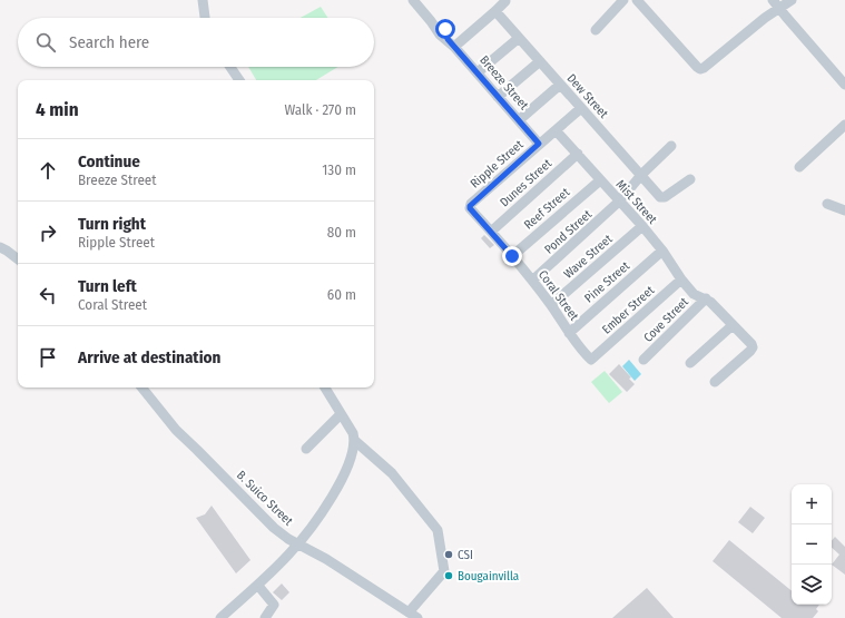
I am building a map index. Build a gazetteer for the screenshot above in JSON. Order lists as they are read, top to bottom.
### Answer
{
  "streets": {
    "street": [
      "Breeze Street",
      "Dew Street",
      "Ripple Street",
      "Dunes Street",
      "Mist Street",
      "Reef Street",
      "Pond Street",
      "Wave Street",
      "Pine Street",
      "Coral Street",
      "Ember Street",
      "Cove Street",
      "B. Suico Street"
    ]
  },
  "crossings": [
    ["Breeze Street", "Ripple Street"],
    ["Dew Street", "Ripple Street"],
    ["Dew Street", "Pond Street"],
    ["Ripple Street", "Mist Street"],
    ["Ripple Street", "Coral Street"],
    ["Dunes Street", "Mist Street"],
    ["Dunes Street", "Coral Street"],
    ["Mist Street", "Reef Street"],
    ["Mist Street", "Pond Street"],
    ["Mist Street", "Wave Street"],
    ["Mist Street", "Pine Street"],
    ["Mist Street", "Ember Street"],
    ["Mist Street", "Cove Street"],
    ["Reef Street", "Coral Street"],
    ["Pond Street", "Coral Street"],
    ["Wave Street", "Coral Street"],
    ["Pine Street", "Coral Street"],
    ["Coral Street", "Ember Street"]
  ],
  "places": ["CSI", "Bougainvilla"],
  "page": {
    "search": "Search here",
    "heading": ["4 min", "Walk · 270 m"],
    "list": [
      ["Continue", "Breeze Street", "130 m"],
      ["Turn right", "Ripple Street", "80 m"],
      ["Turn left", "Coral Street", "60 m"],
      "Arrive at destination"
    ],
    "map_buttons": ["+", "−"]
  }
}
